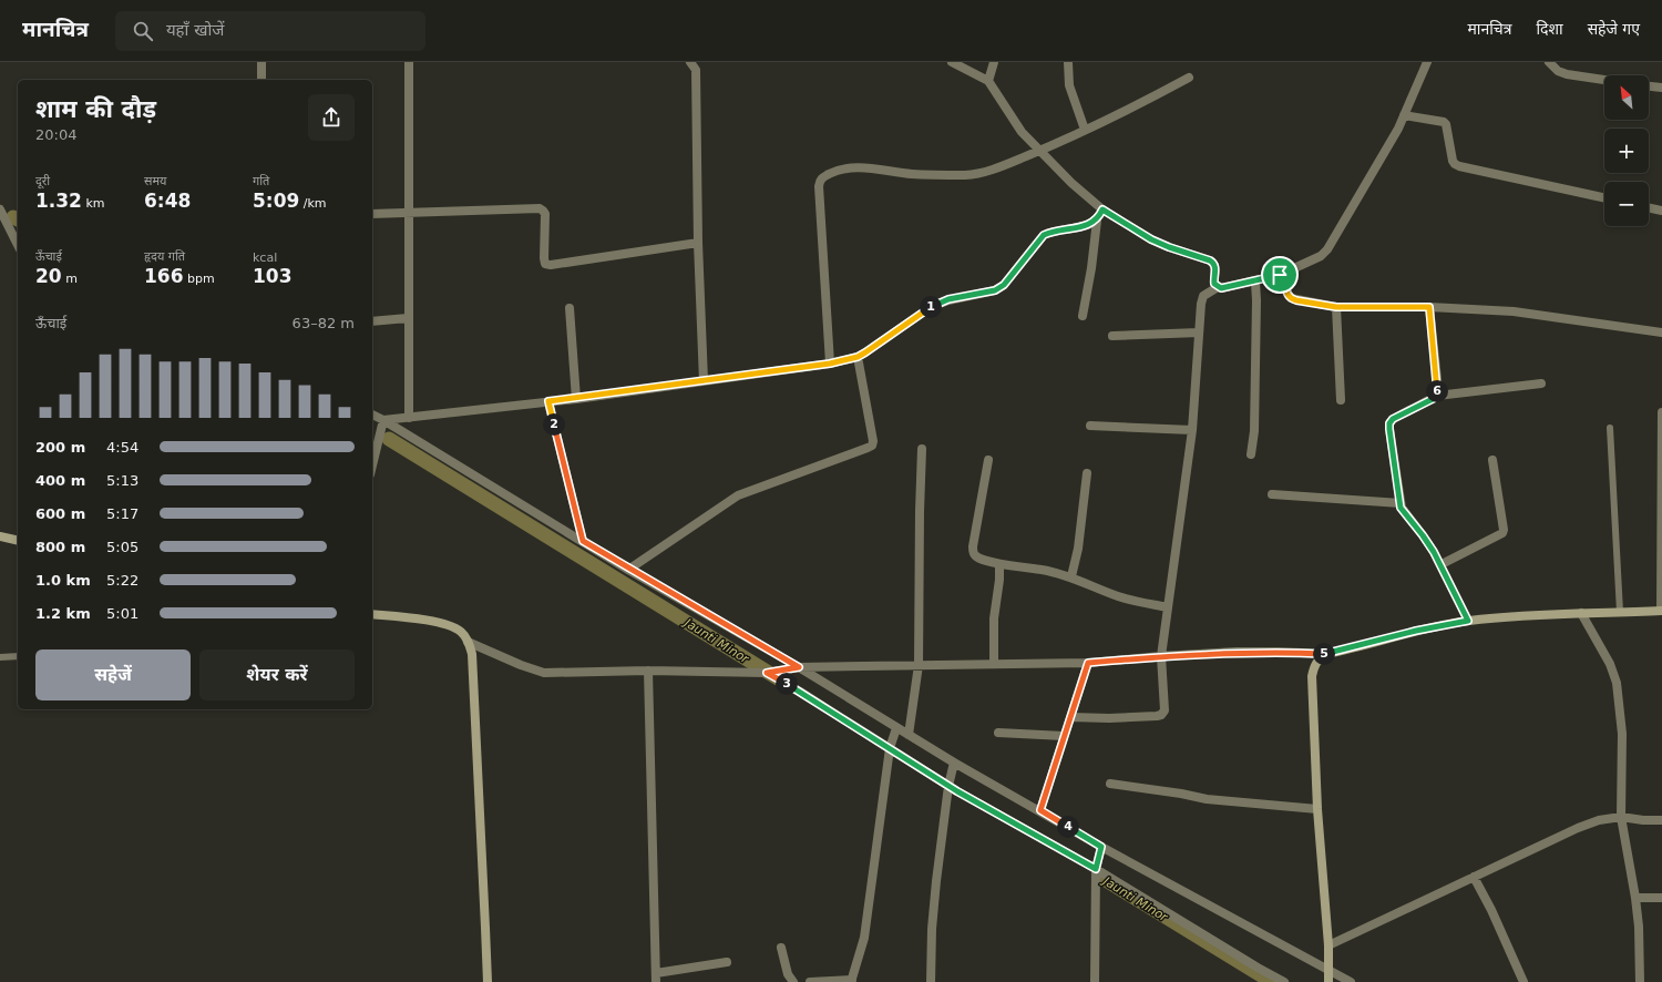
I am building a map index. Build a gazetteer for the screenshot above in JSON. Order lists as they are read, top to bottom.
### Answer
{
  "water": ["Jaunti Minor"],
  "north": "top left",
  "page": {
    "header": "मानचित्र",
    "search": "यहाँ खोजें",
    "nav": ["मानचित्र", "दिशा", "सहेजे गए"],
    "map_buttons": ["+", "−"],
    "heading": ["शाम की दौड़", "20:04"],
    "stats": [
      ["दूरी", "1.32 km"],
      ["समय", "6:48"],
      ["गति", "5:09 /km"],
      ["ऊँचाई", "20 m"],
      ["हृदय गति", "166 bpm"],
      ["kcal", "103"]
    ],
    "pins": [
      "1",
      "6",
      "2",
      "5",
      "3",
      "4"
    ],
    "chart": ["ऊँचाई", "63–82 m"],
    "list": [
      {
        "name": "200 m",
        "note": "4:54"
      },
      {
        "name": "400 m",
        "note": "5:13"
      },
      {
        "name": "600 m",
        "note": "5:17"
      },
      {
        "name": "800 m",
        "note": "5:05"
      },
      {
        "name": "1.0 km",
        "note": "5:22"
      },
      {
        "name": "1.2 km",
        "note": "5:01"
      }
    ],
    "buttons": ["सहेजें", "शेयर करें"]
  }
}
